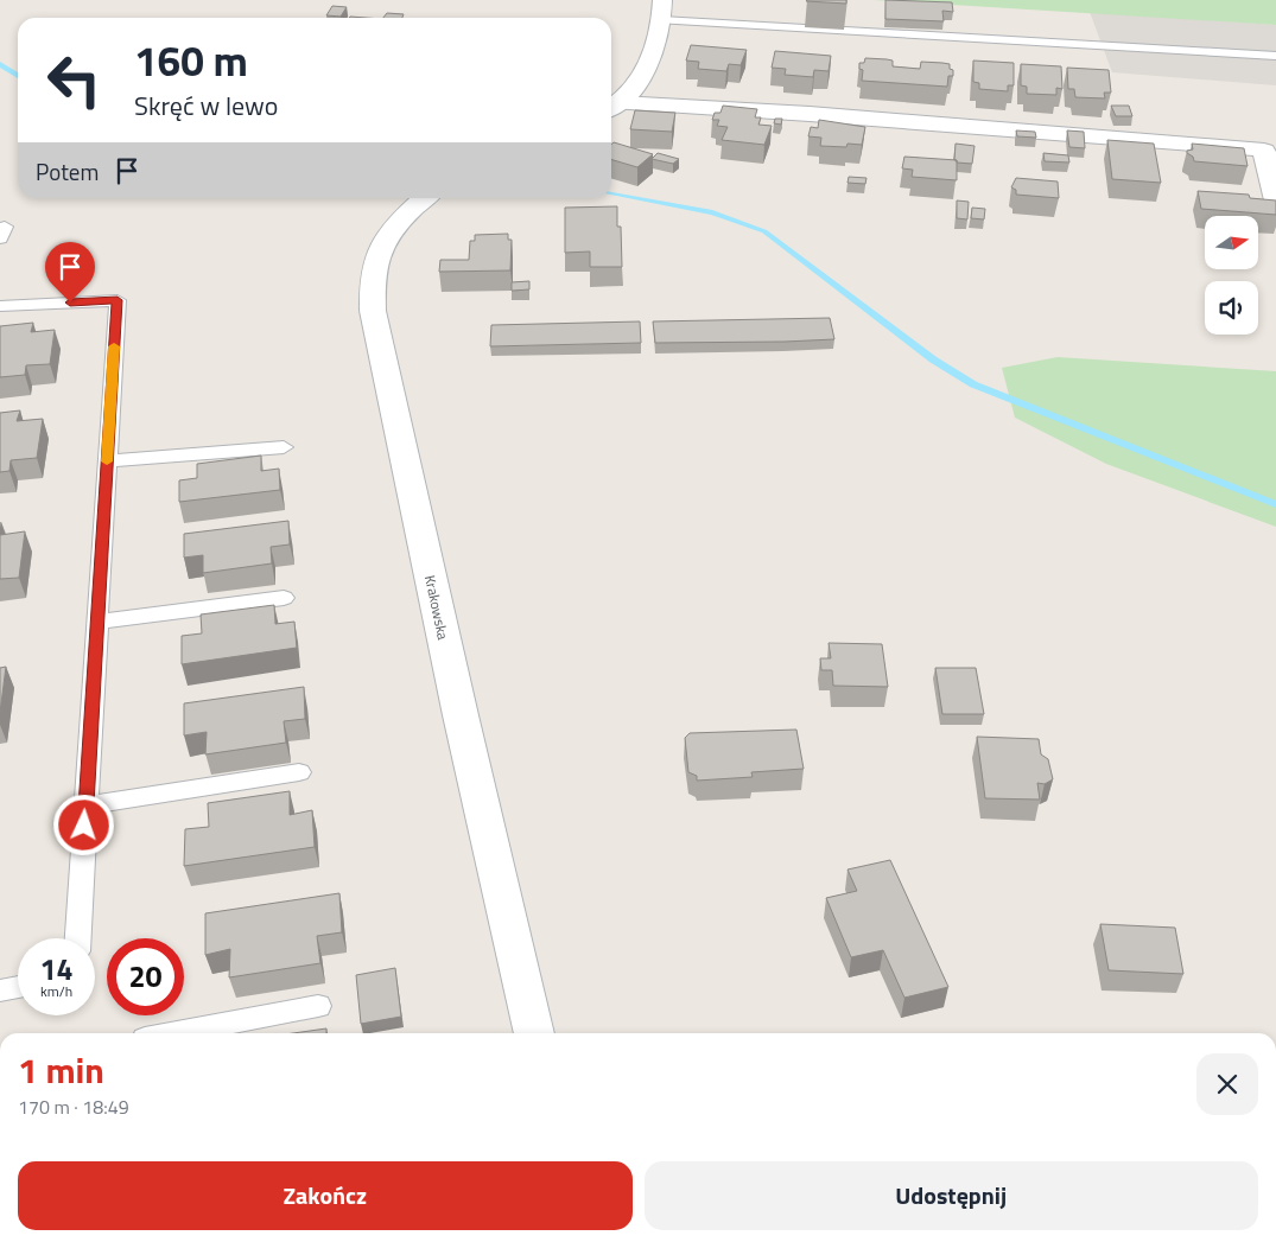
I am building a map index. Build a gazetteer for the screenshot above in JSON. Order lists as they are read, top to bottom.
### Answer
{
  "streets": {
    "street": ["Krakowska"]
  },
  "north": "right",
  "page": {
    "turn": ["160 m", "Skręć w lewo"],
    "then": "Potem",
    "speed": "14 km/h",
    "limit": "20",
    "heading": ["1 min", "170 m · 18:49"],
    "buttons": ["Zakończ", "Udostępnij"]
  }
}
